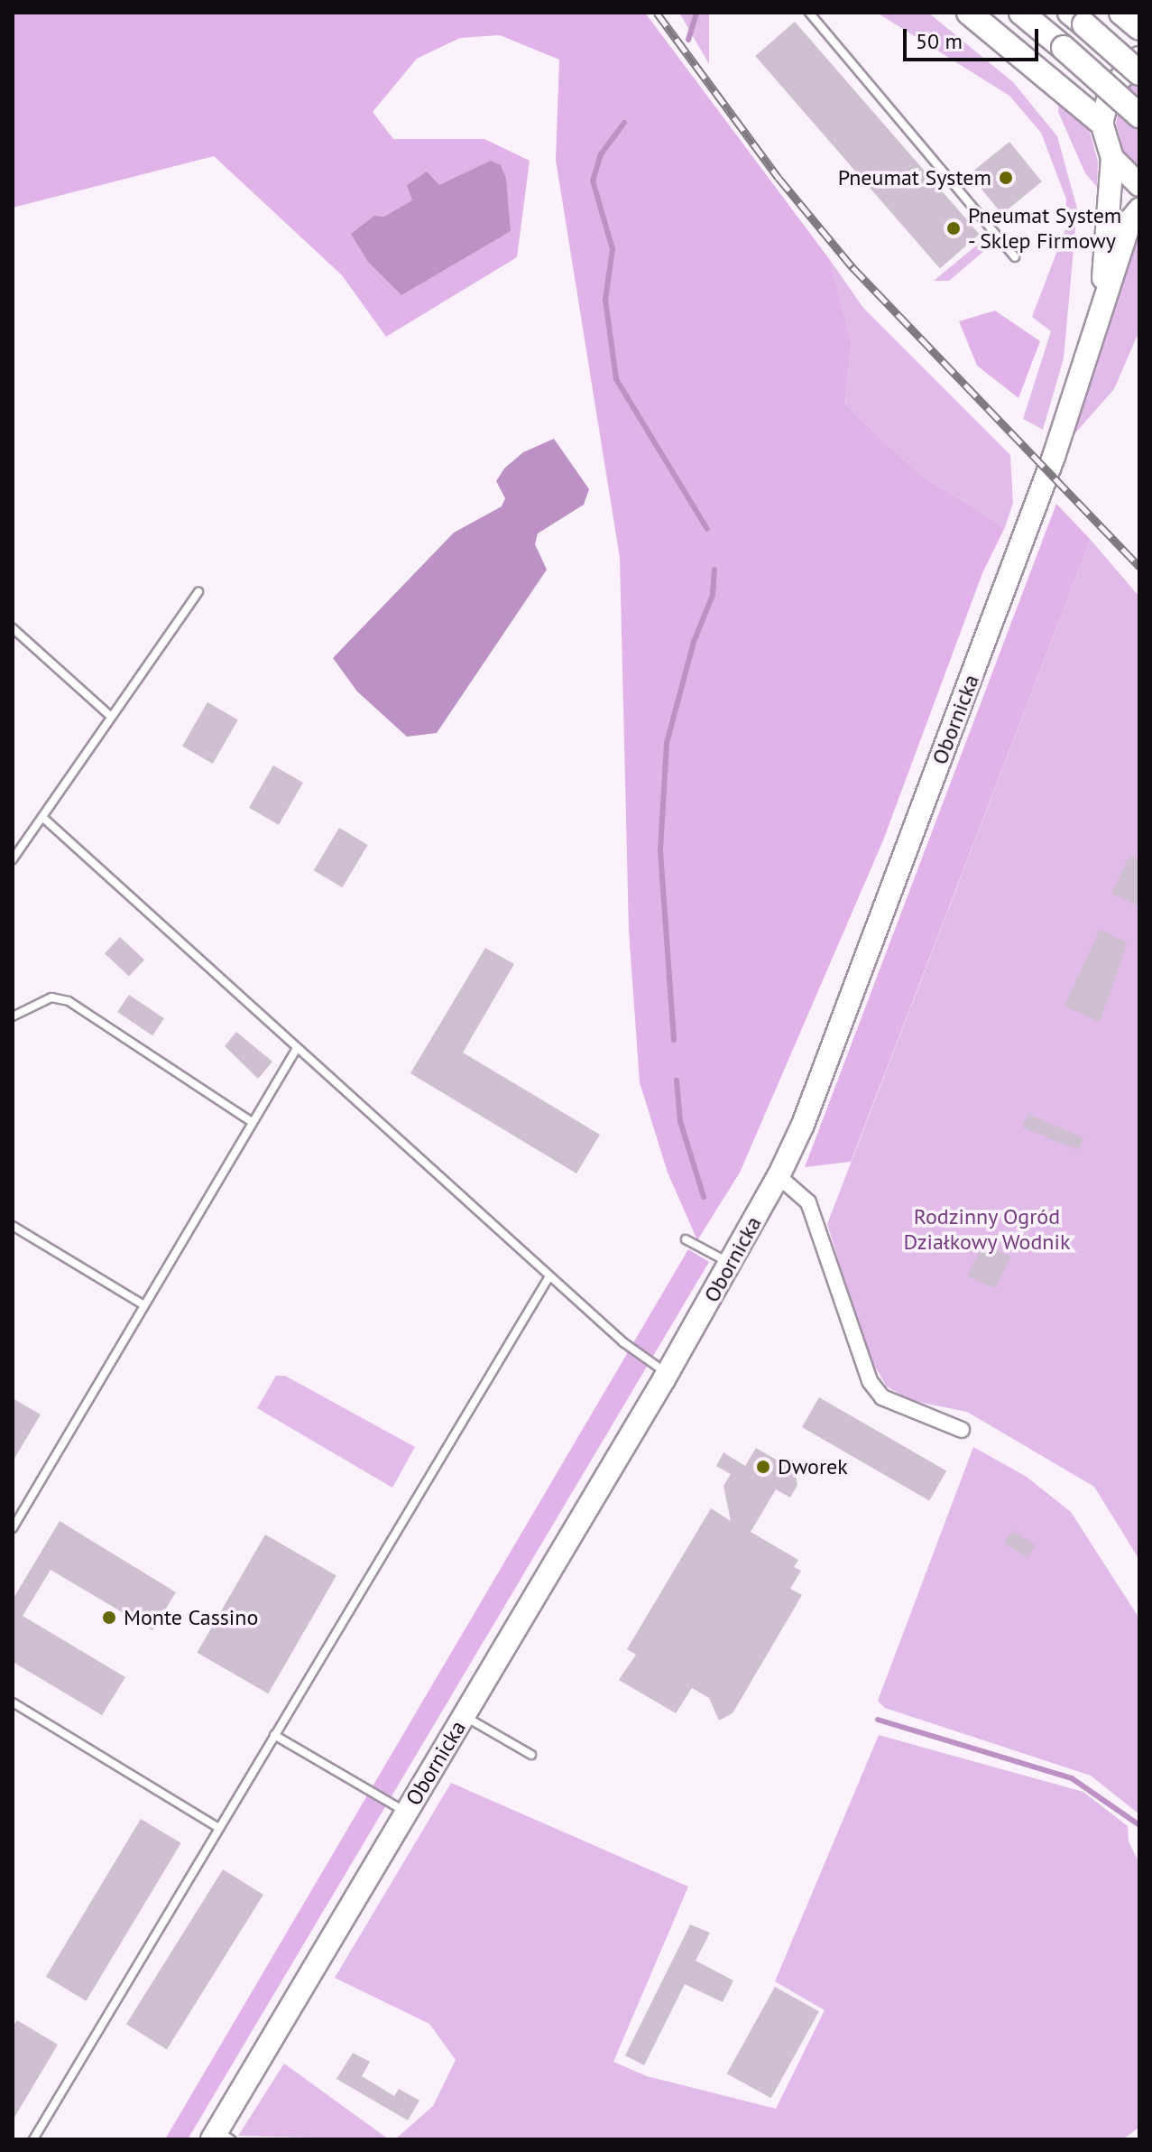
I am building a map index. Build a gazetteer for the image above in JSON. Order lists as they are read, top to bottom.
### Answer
{
  "streets": {
    "main road": ["Obornicka"]
  },
  "parks": ["Rodzinny Ogród Działkowy Wodnik"],
  "places": [
    "Pneumat System",
    "Pneumat System - Sklep Firmowy",
    "Dworek",
    "Monte Cassino"
  ],
  "scale_bar": "50 m"
}
